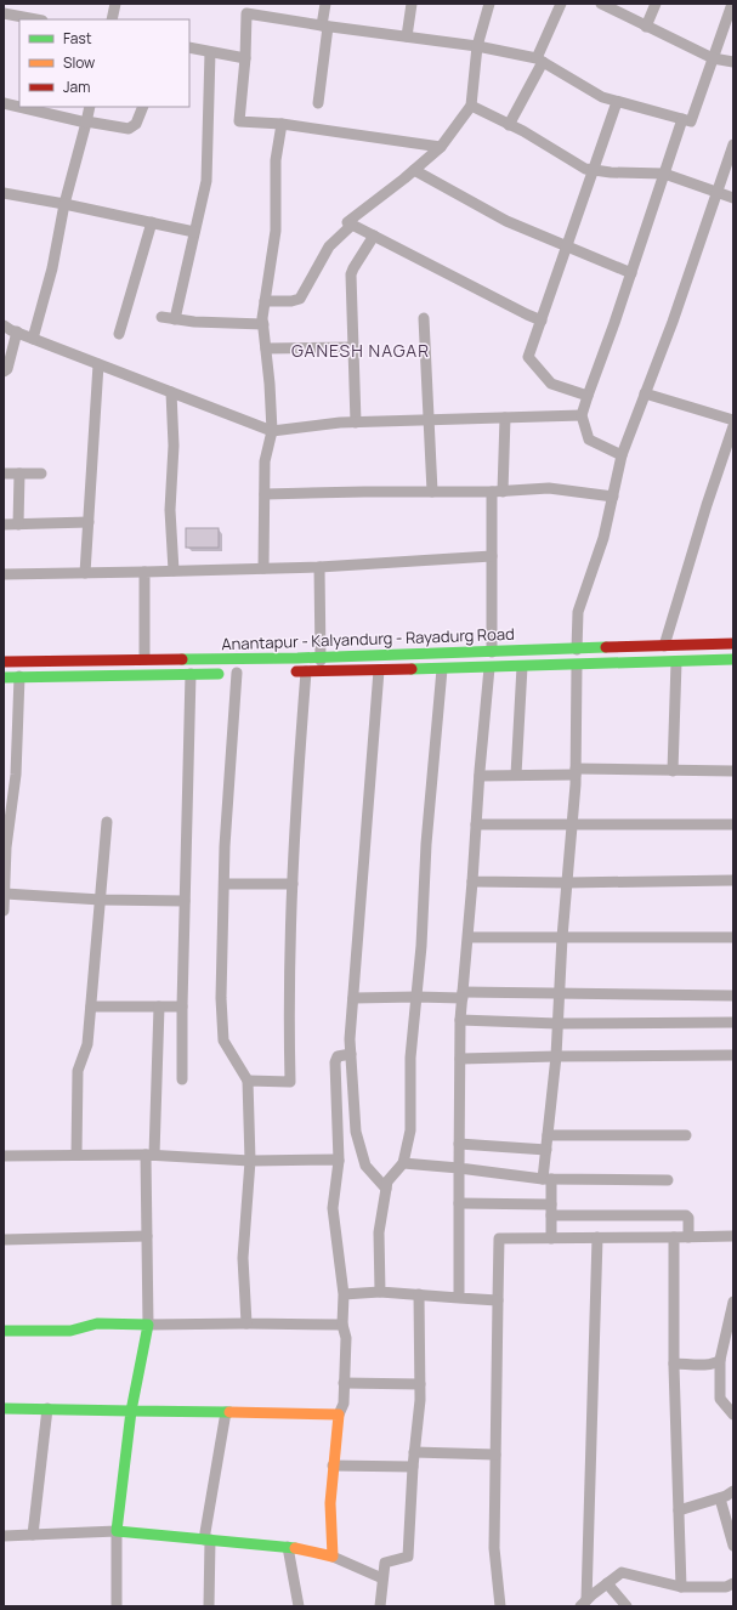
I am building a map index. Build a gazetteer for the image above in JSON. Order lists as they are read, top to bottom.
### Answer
{
  "streets": {
    "main road": ["Anantapur - Kalyandurg - Rayadurg Road"]
  },
  "districts": ["GANESH NAGAR"],
  "legend": ["Fast", "Slow", "Jam"]
}
